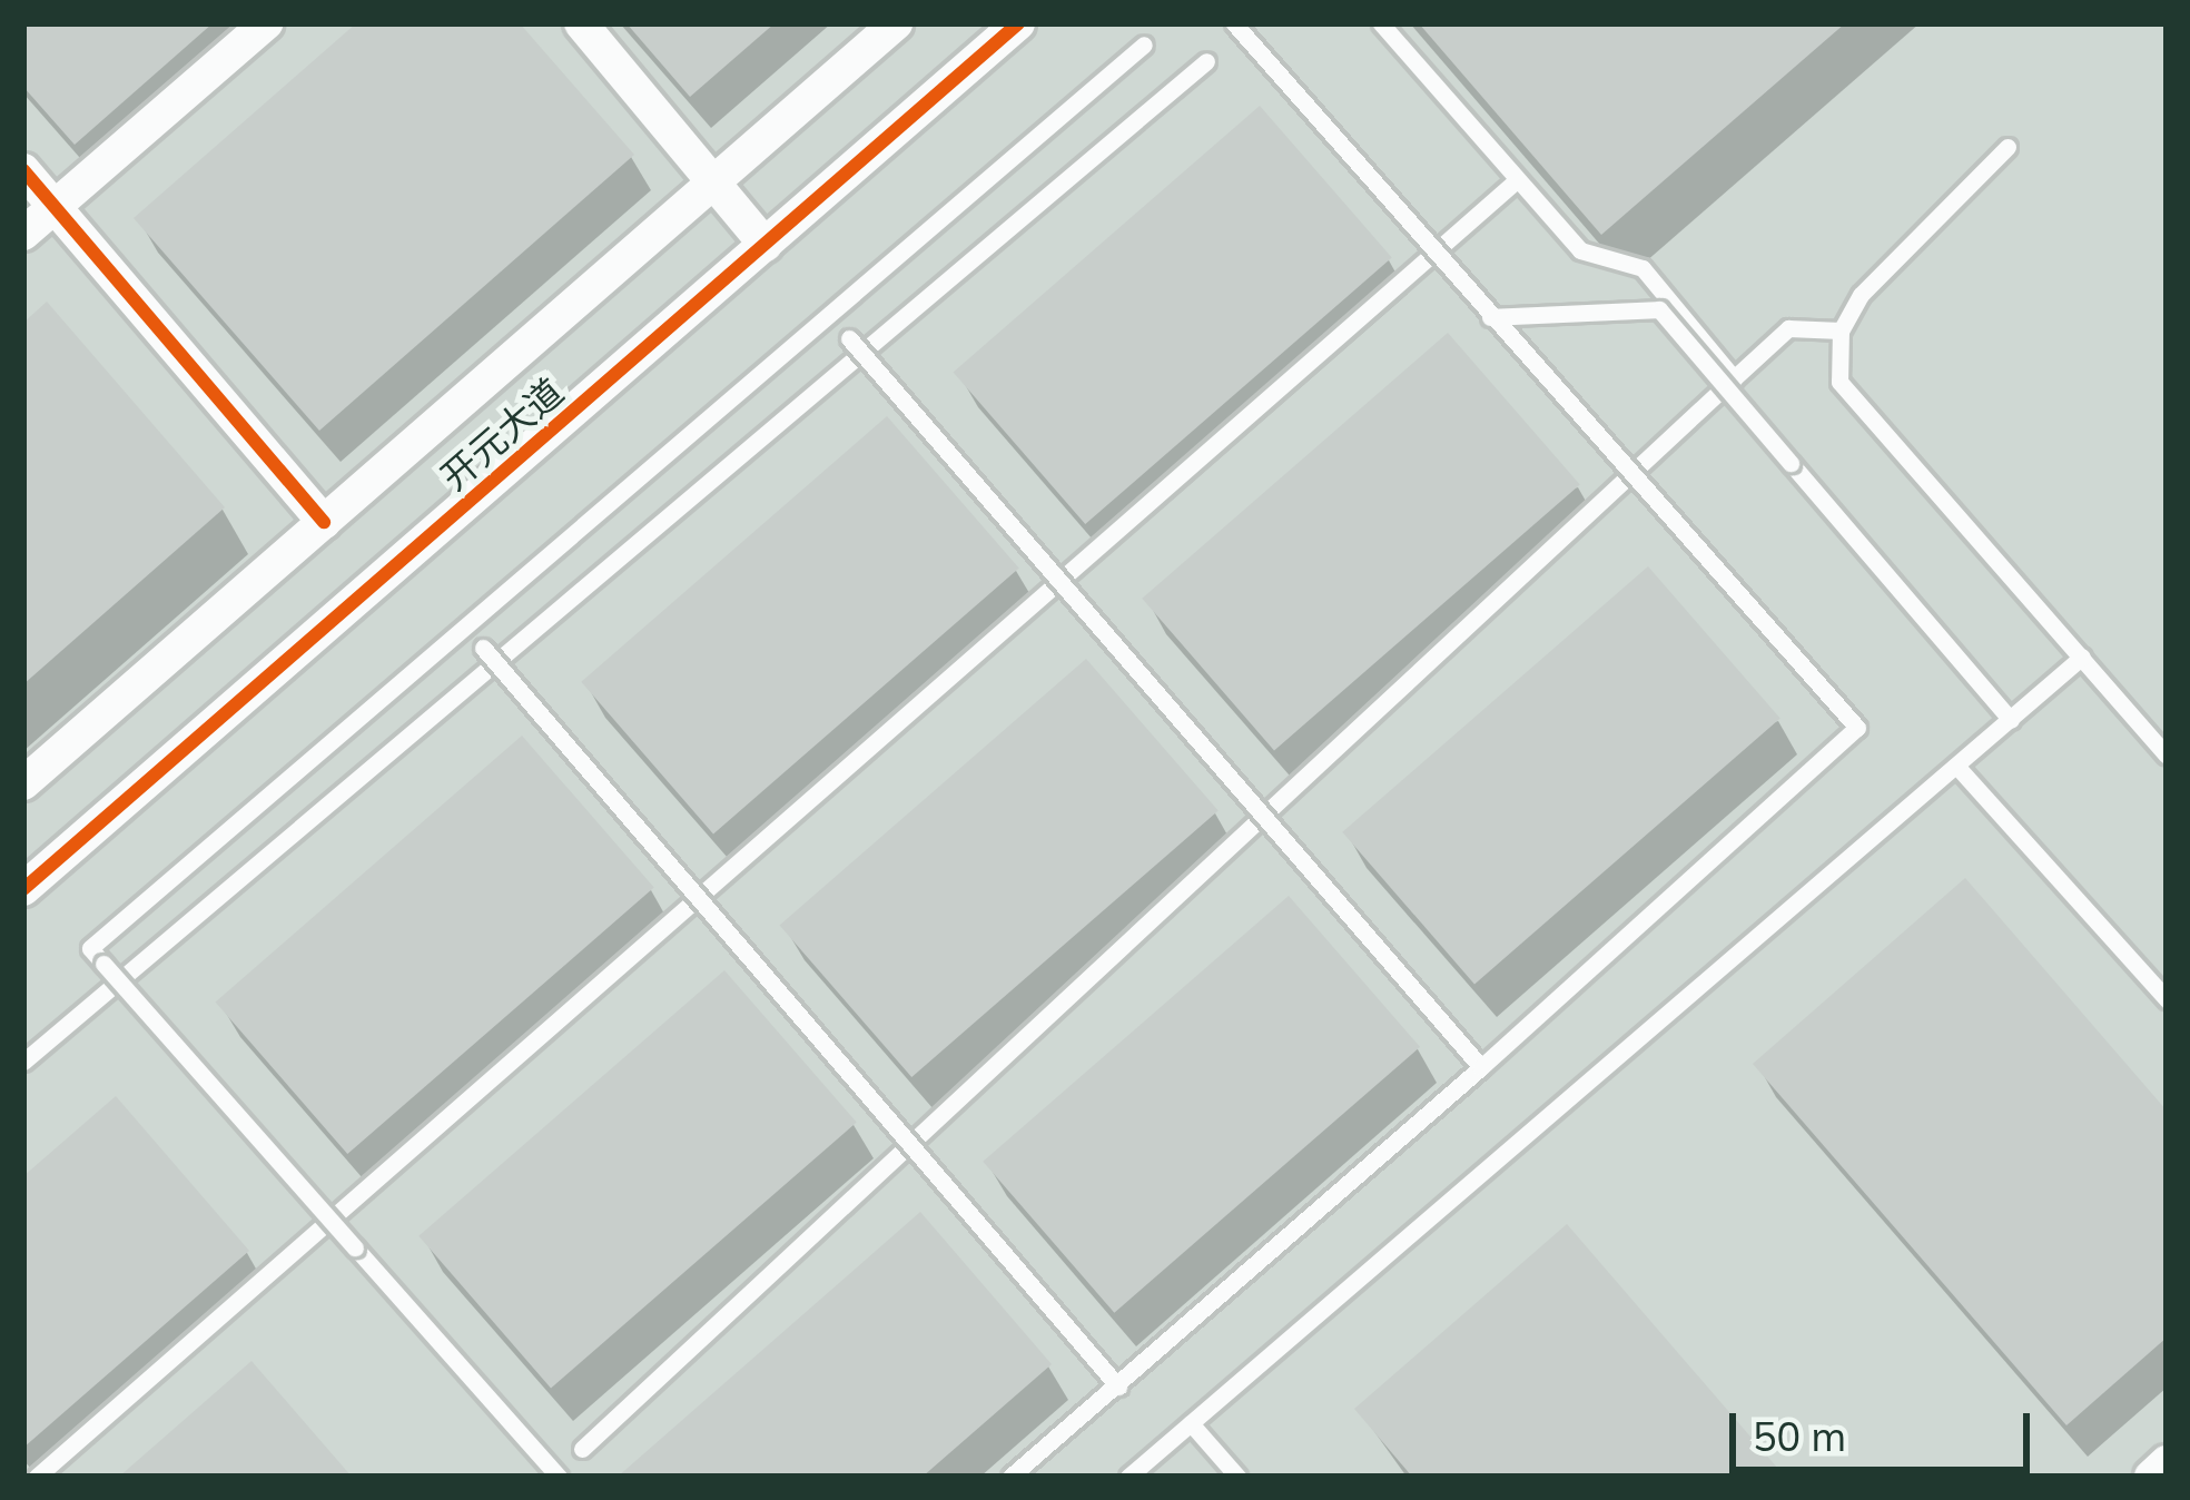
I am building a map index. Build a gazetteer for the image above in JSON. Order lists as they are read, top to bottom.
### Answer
{
  "streets": {
    "street": ["开元大道"]
  },
  "scale_bar": "50 m"
}
